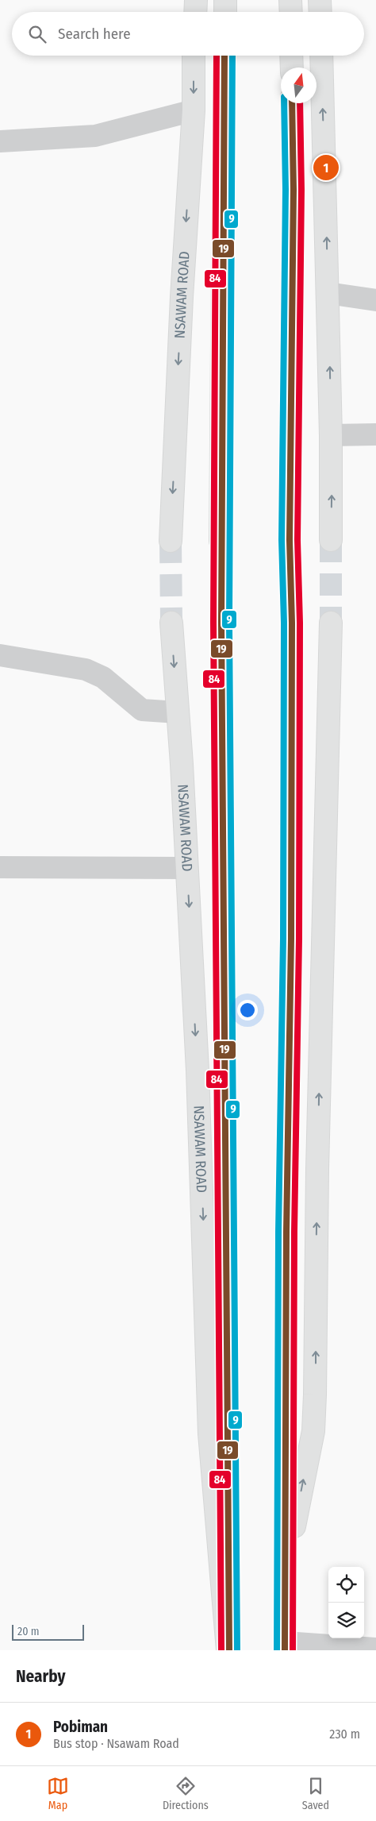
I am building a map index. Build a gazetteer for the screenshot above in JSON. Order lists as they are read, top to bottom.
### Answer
{
  "streets": {
    "highway": ["NSAWAM ROAD"]
  },
  "lines": ["transit line 19", "transit line 84", "transit line 9"],
  "scale_bar": "20 m",
  "north": "top",
  "page": {
    "search": "Search here",
    "pins": "1",
    "scale": "20 m",
    "heading": "Nearby",
    "list": [
      {
        "mark": "1",
        "name": "Pobiman",
        "note": "Bus stop · Nsawam Road",
        "value": "230 m"
      }
    ],
    "nav": ["Map", "Directions", "Saved"]
  }
}
